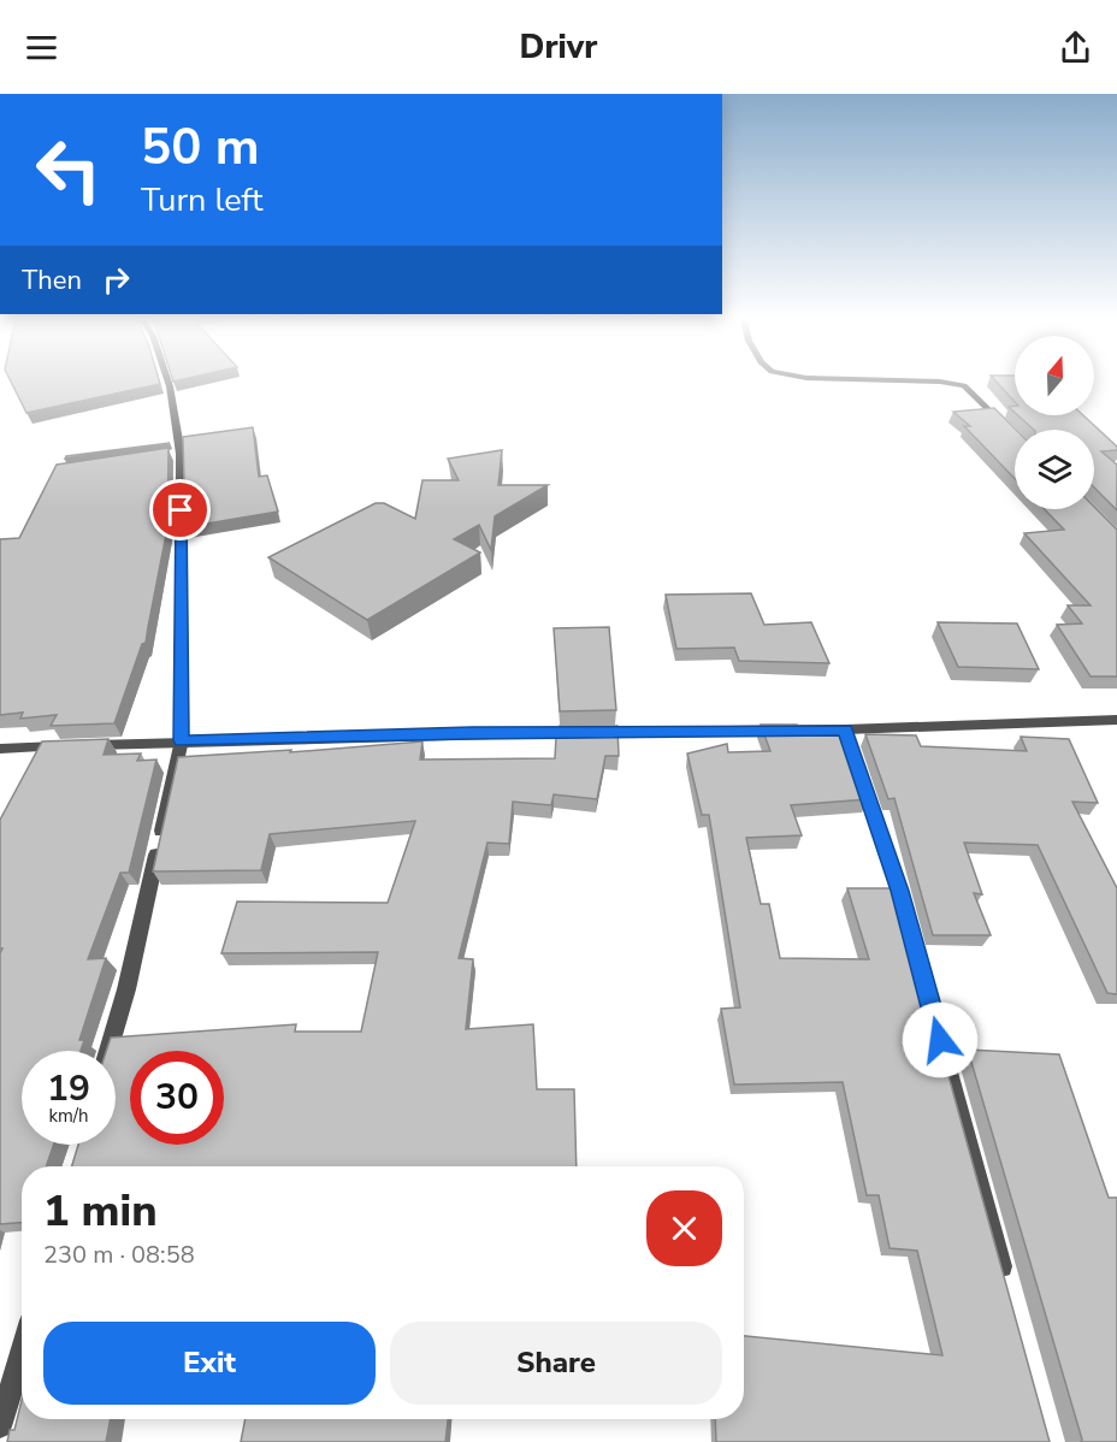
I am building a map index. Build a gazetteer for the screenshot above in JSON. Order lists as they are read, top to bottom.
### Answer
{
  "north": "top",
  "page": {
    "header": "Drivr",
    "turn": ["50 m", "Turn left"],
    "then": "Then",
    "speed": "19 km/h",
    "limit": "30",
    "heading": ["1 min", "230 m · 08:58"],
    "buttons": ["Exit", "Share"]
  }
}
